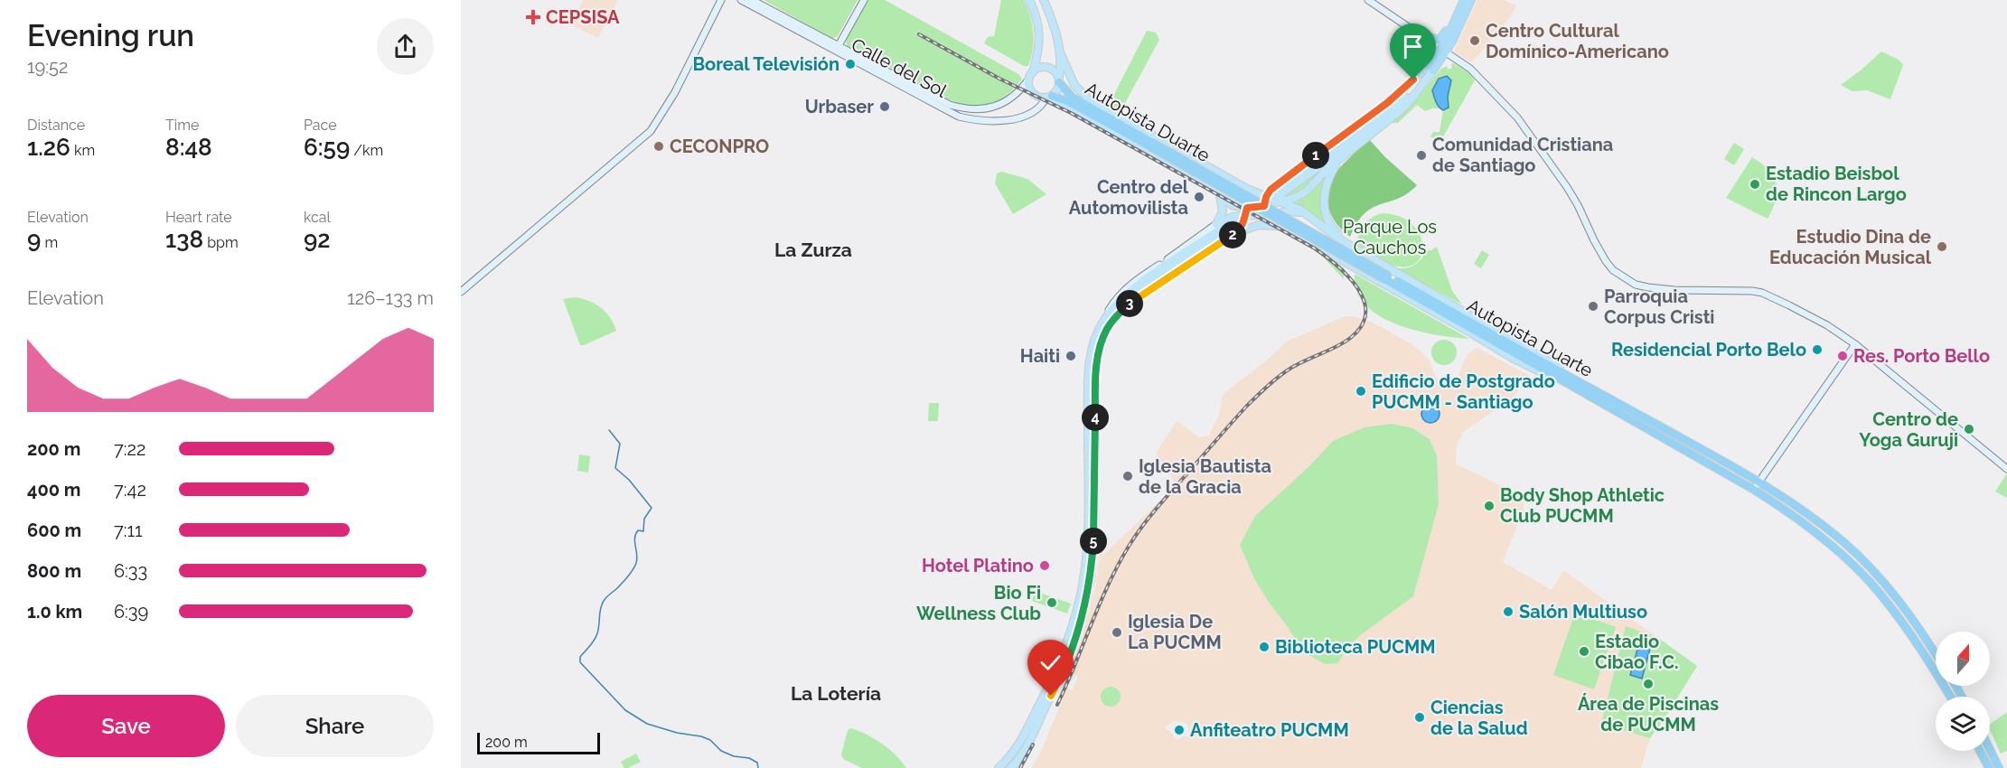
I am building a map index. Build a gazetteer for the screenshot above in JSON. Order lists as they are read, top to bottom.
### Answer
{
  "streets": {
    "highway": ["Autopista Duarte"],
    "main road": ["Calle del Sol"]
  },
  "crossings": [
    ["Calle del Sol", "Autopista Duarte"]
  ],
  "districts": ["La Zurza", "La Lotería"],
  "parks": ["Parque Los Cauchos"],
  "places": {
    "health": ["CEPSISA"],
    "other": [
      "Centro Cultural Domínico-Americano",
      "Boreal Televisión",
      "Urbaser",
      "CECONPRO",
      "Comunidad Cristiana de Santiago",
      "Estadio Beisbol de Rincon Largo",
      "Centro del Automovilista",
      "Estudio Dina de Educación Musical",
      "Parroquia Corpus Cristi",
      "Residencial Porto Belo",
      "Haiti",
      "Res. Porto Bello",
      "Edificio de Postgrado PUCMM - Santiago",
      "Centro de Yoga Guruji",
      "Iglesia Bautista de la Gracia",
      "Body Shop Athletic Club PUCMM",
      "Hotel Platino",
      "Bio Fi Wellness Club",
      "Salón Multiuso",
      "Iglesia De La PUCMM",
      "Biblioteca PUCMM",
      "Estadio Cibao F.C.",
      "Área de Piscinas de PUCMM",
      "Ciencias de la Salud",
      "Anfiteatro PUCMM"
    ]
  },
  "scale_bar": "200 m",
  "north": "top",
  "page": {
    "heading": ["Evening run", "19:52"],
    "stats": [
      ["Distance", "1.26 km"],
      ["Time", "8:48"],
      ["Pace", "6:59 /km"],
      ["Elevation", "9 m"],
      ["Heart rate", "138 bpm"],
      ["kcal", "92"]
    ],
    "pins": [
      "1",
      "2",
      "3",
      "4",
      "5"
    ],
    "chart": ["Elevation", "126–133 m"],
    "list": [
      {
        "name": "200 m",
        "note": "7:22"
      },
      {
        "name": "400 m",
        "note": "7:42"
      },
      {
        "name": "600 m",
        "note": "7:11"
      },
      {
        "name": "800 m",
        "note": "6:33"
      },
      {
        "name": "1.0 km",
        "note": "6:39"
      }
    ],
    "buttons": ["Save", "Share"],
    "scale": "200 m"
  }
}
